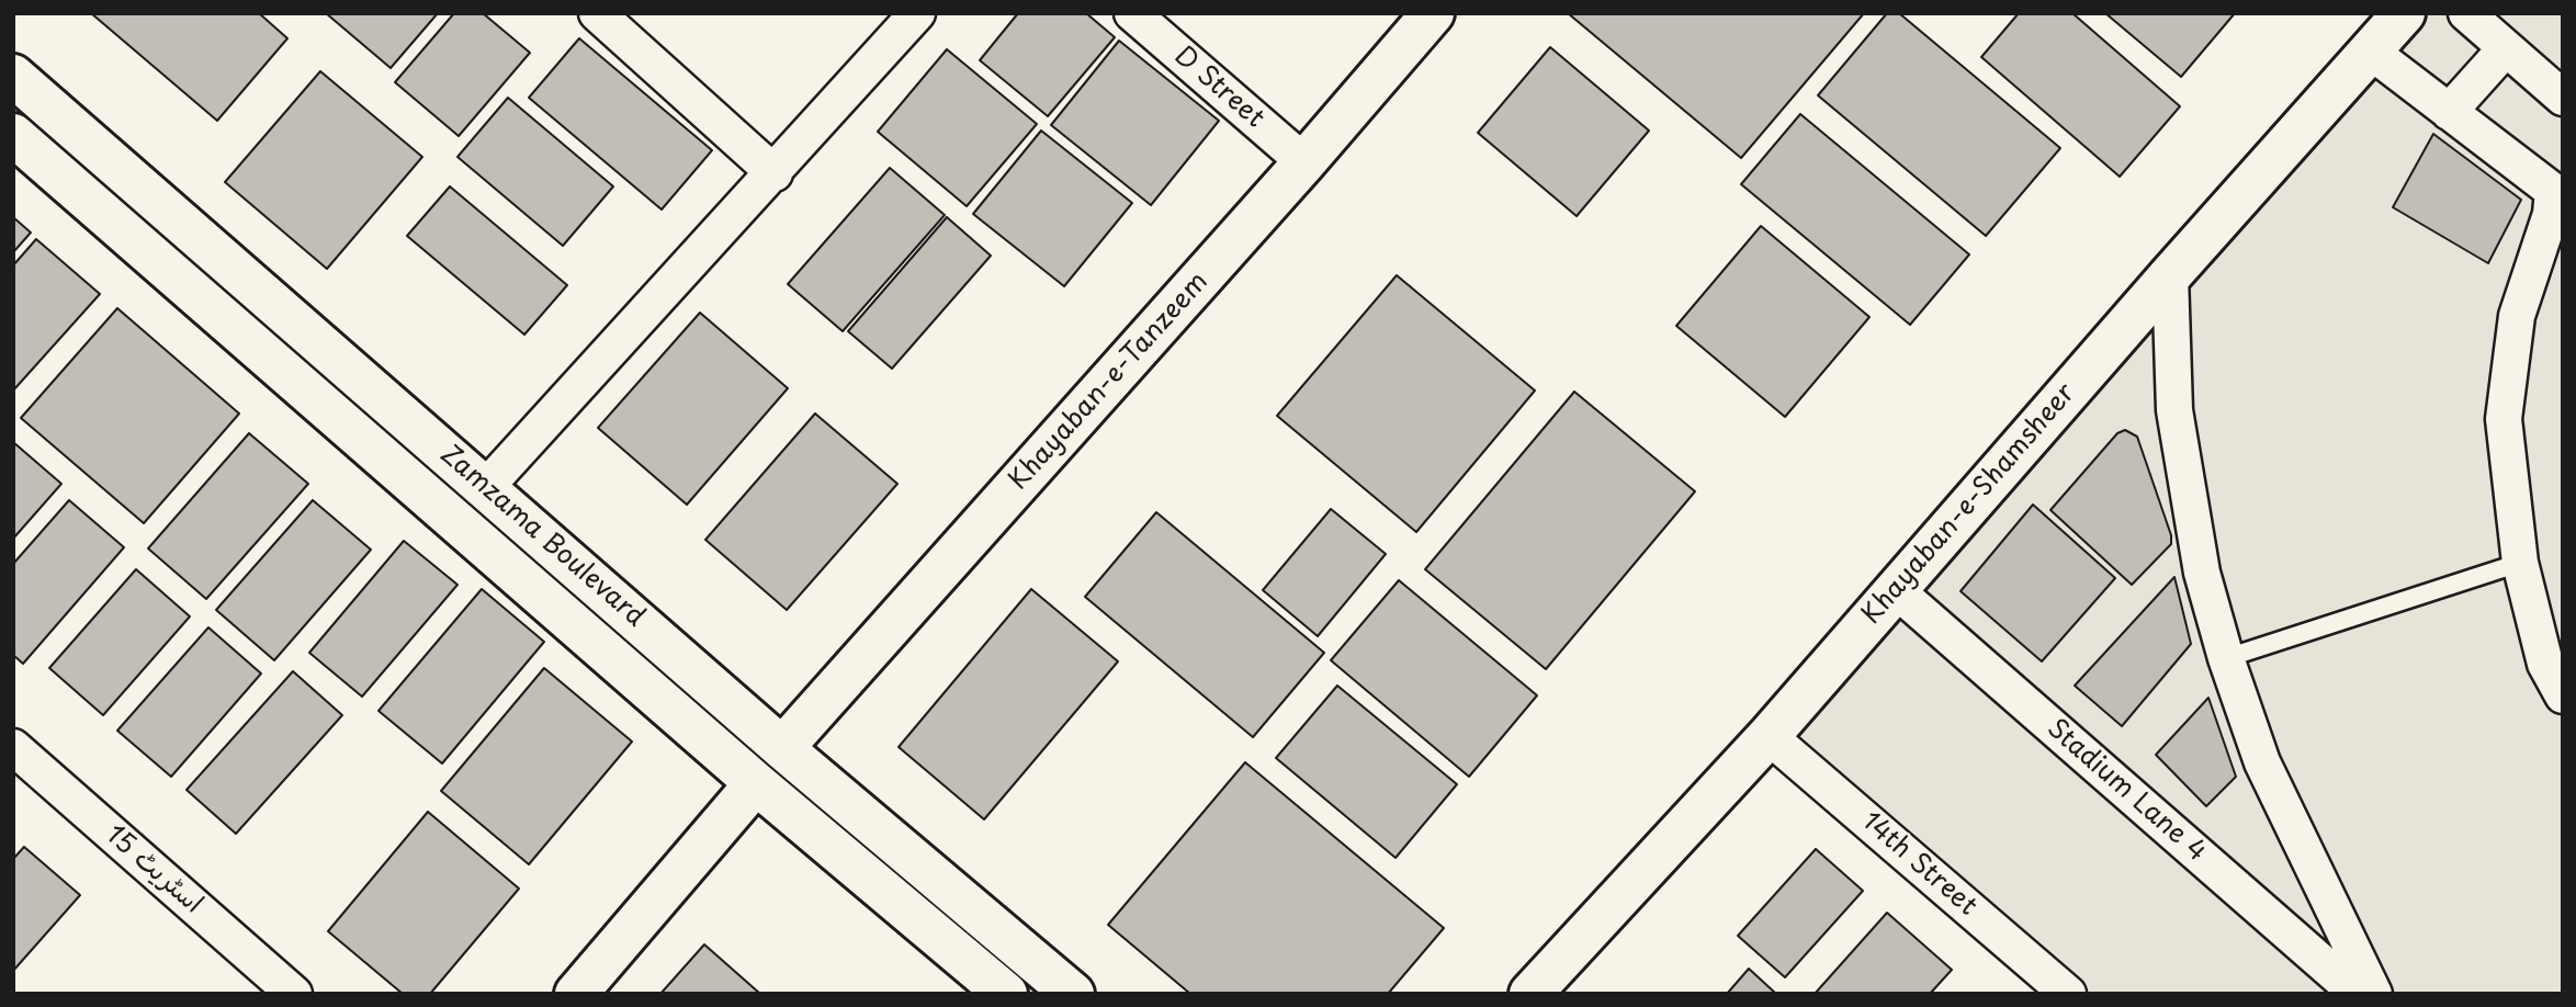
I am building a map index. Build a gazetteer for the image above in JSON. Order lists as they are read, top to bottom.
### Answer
{
  "streets": {
    "main road": ["Khayaban-e-Tanzeem", "Khayaban-e-Shamsheer", "Zamzama Boulevard"],
    "street": [
      "D Street",
      "Stadium Lane 4",
      "14th Street",
      "اسٹریٹ 15"
    ]
  },
  "crossings": [
    ["D Street", "Khayaban-e-Tanzeem"],
    ["Khayaban-e-Tanzeem", "Zamzama Boulevard"],
    ["Khayaban-e-Shamsheer", "Stadium Lane 4"],
    ["Khayaban-e-Shamsheer", "14th Street"]
  ]
}
